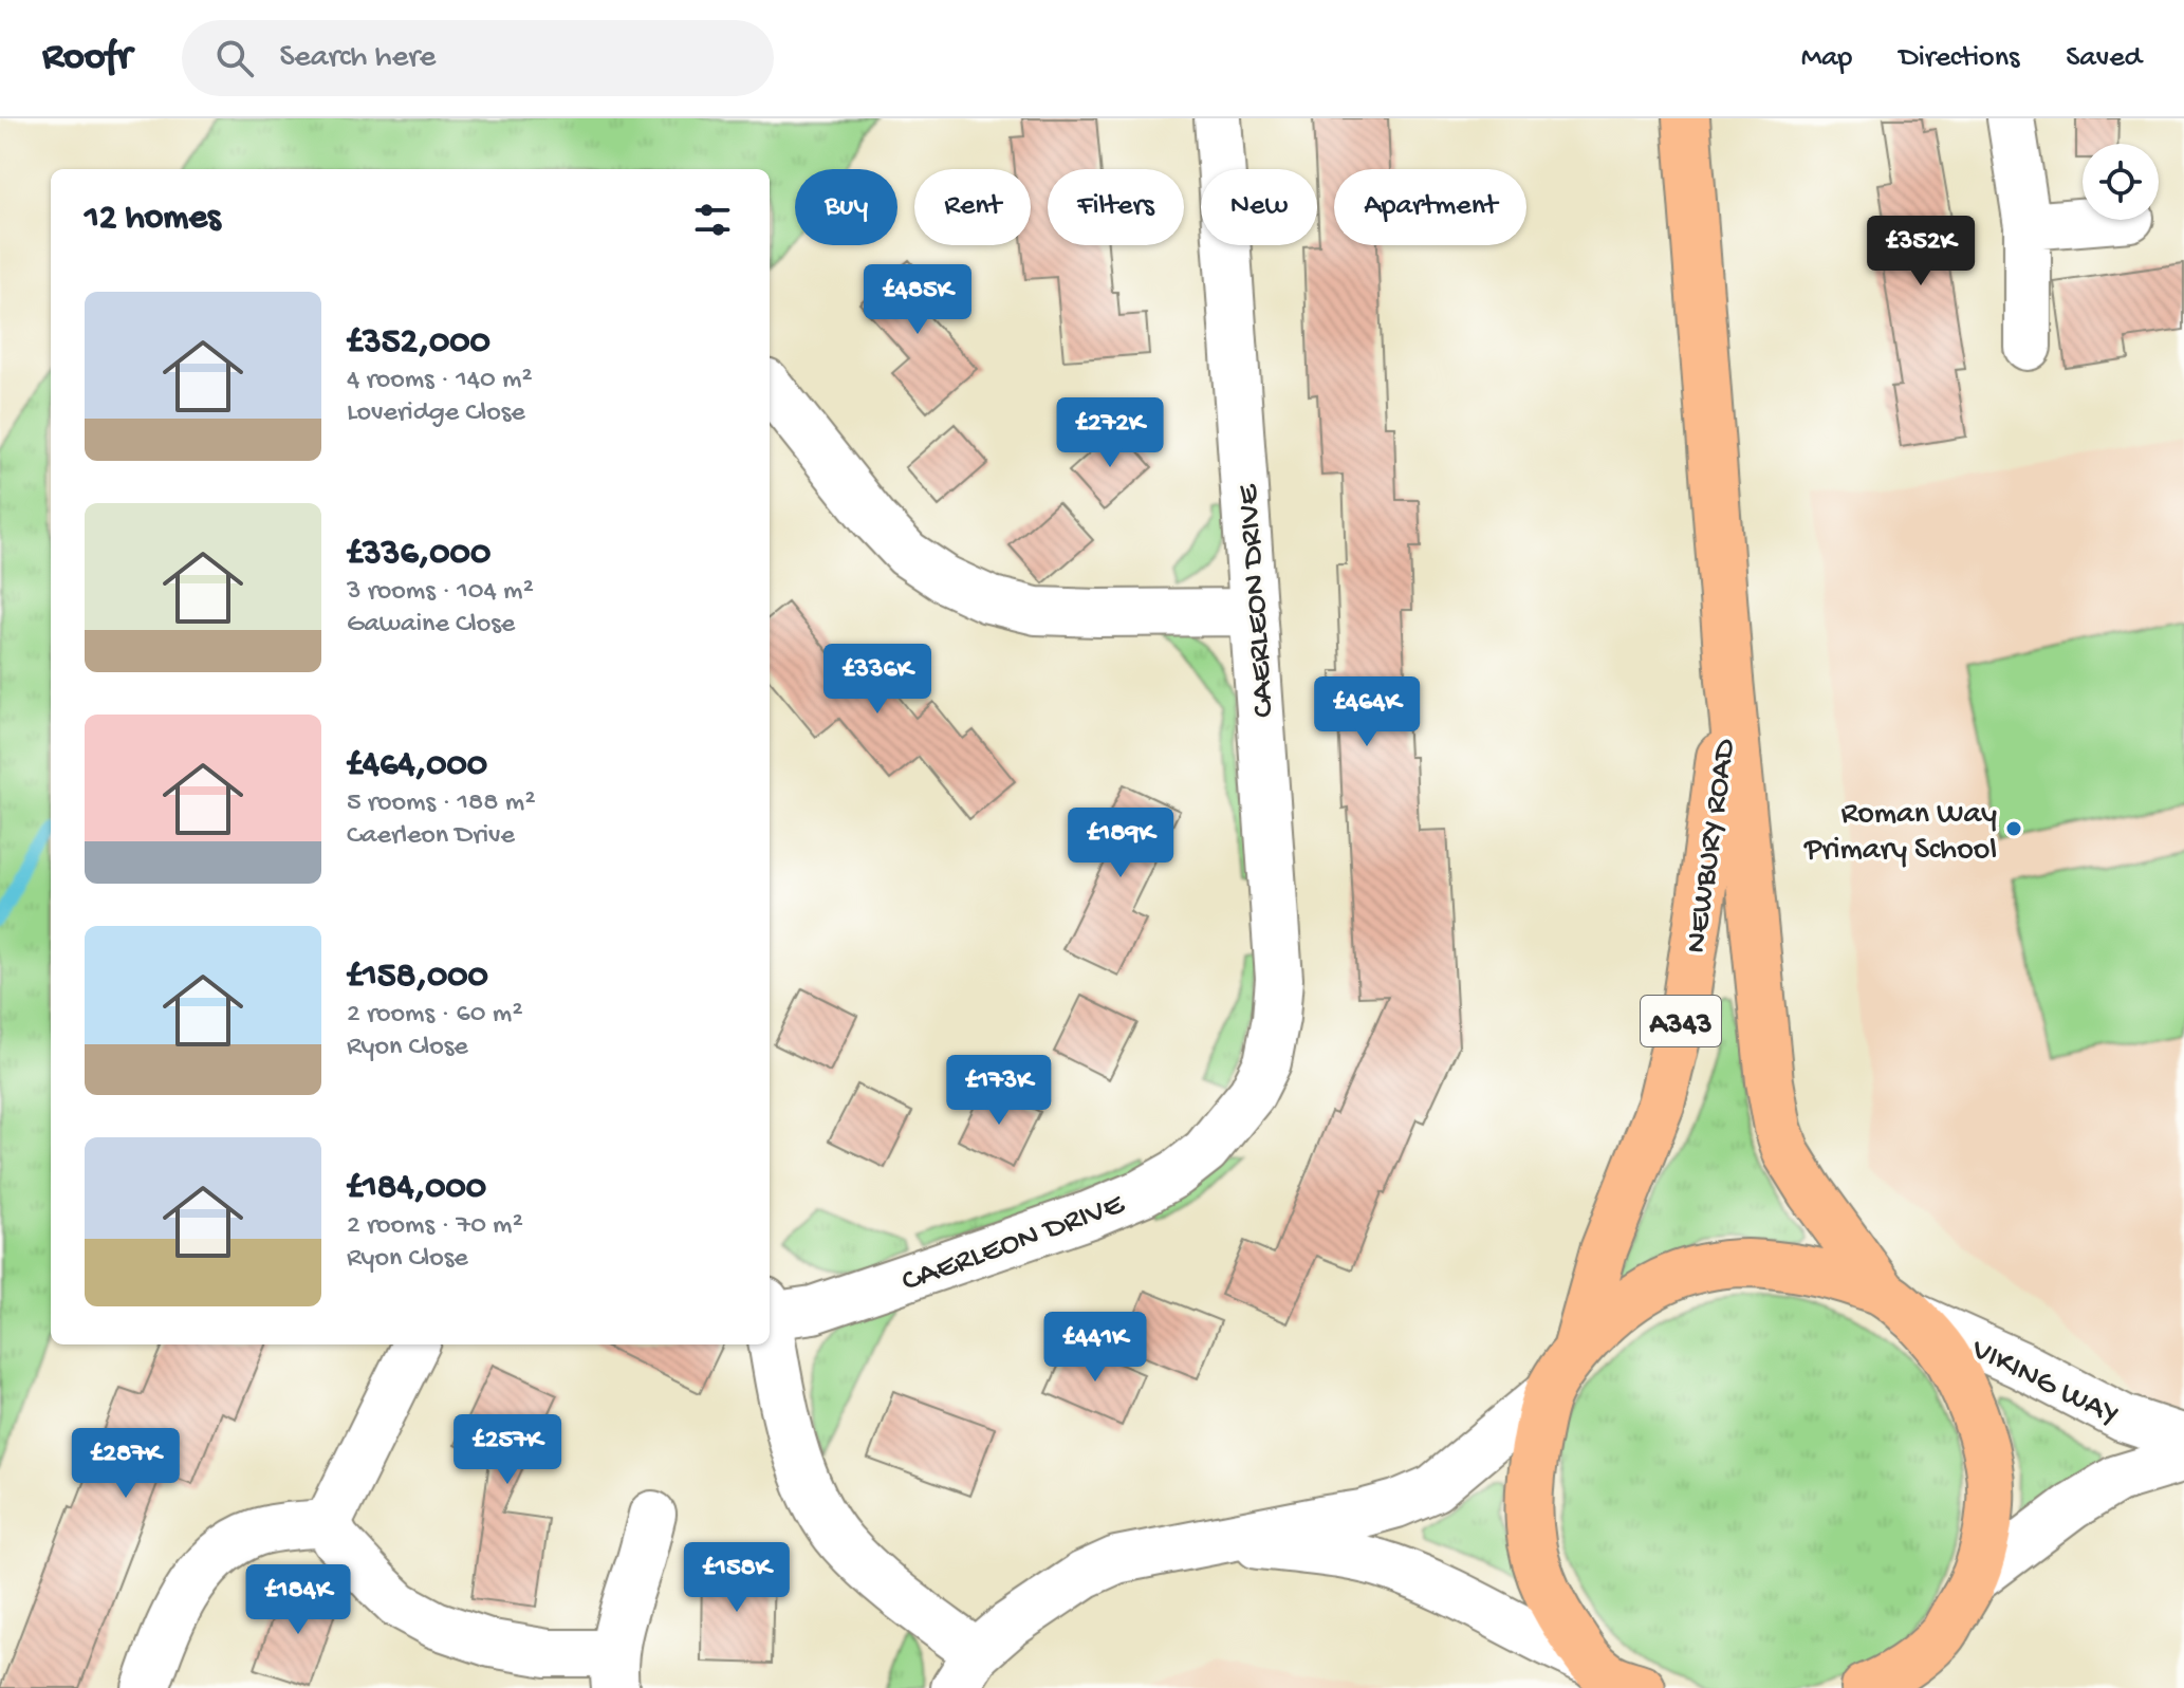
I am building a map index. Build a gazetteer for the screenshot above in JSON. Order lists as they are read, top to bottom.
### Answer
{
  "streets": {
    "main road": ["NEWBURY ROAD", "A343"],
    "street": ["CAERLEON DRIVE", "VIKING WAY"]
  },
  "crossings": [
    ["NEWBURY ROAD", "A343"],
    ["NEWBURY ROAD", "VIKING WAY"],
    ["A343", "VIKING WAY"]
  ],
  "places": ["Roman Way Primary School"],
  "page": {
    "header": "Roofr",
    "search": "Search here",
    "nav": ["Map", "Directions", "Saved"],
    "chip": [
      "Buy",
      "Rent",
      "Filters",
      "New",
      "Apartment"
    ],
    "heading": "12 homes",
    "price": [
      "£352K",
      "£485K",
      "£272K",
      "£336K",
      "£464K",
      "£189K",
      "£173K",
      "£441K",
      "£257K",
      "£287K",
      "£158K",
      "£184K"
    ],
    "list": [
      {
        "name": "£352,000",
        "note": "4 rooms · 140 m² · Loveridge Close"
      },
      {
        "name": "£336,000",
        "note": "3 rooms · 104 m² · Gawaine Close"
      },
      {
        "name": "£464,000",
        "note": "5 rooms · 188 m² · Caerleon Drive"
      },
      {
        "name": "£158,000",
        "note": "2 rooms · 60 m² · Ryon Close"
      },
      {
        "name": "£184,000",
        "note": "2 rooms · 70 m² · Ryon Close"
      }
    ]
  }
}
